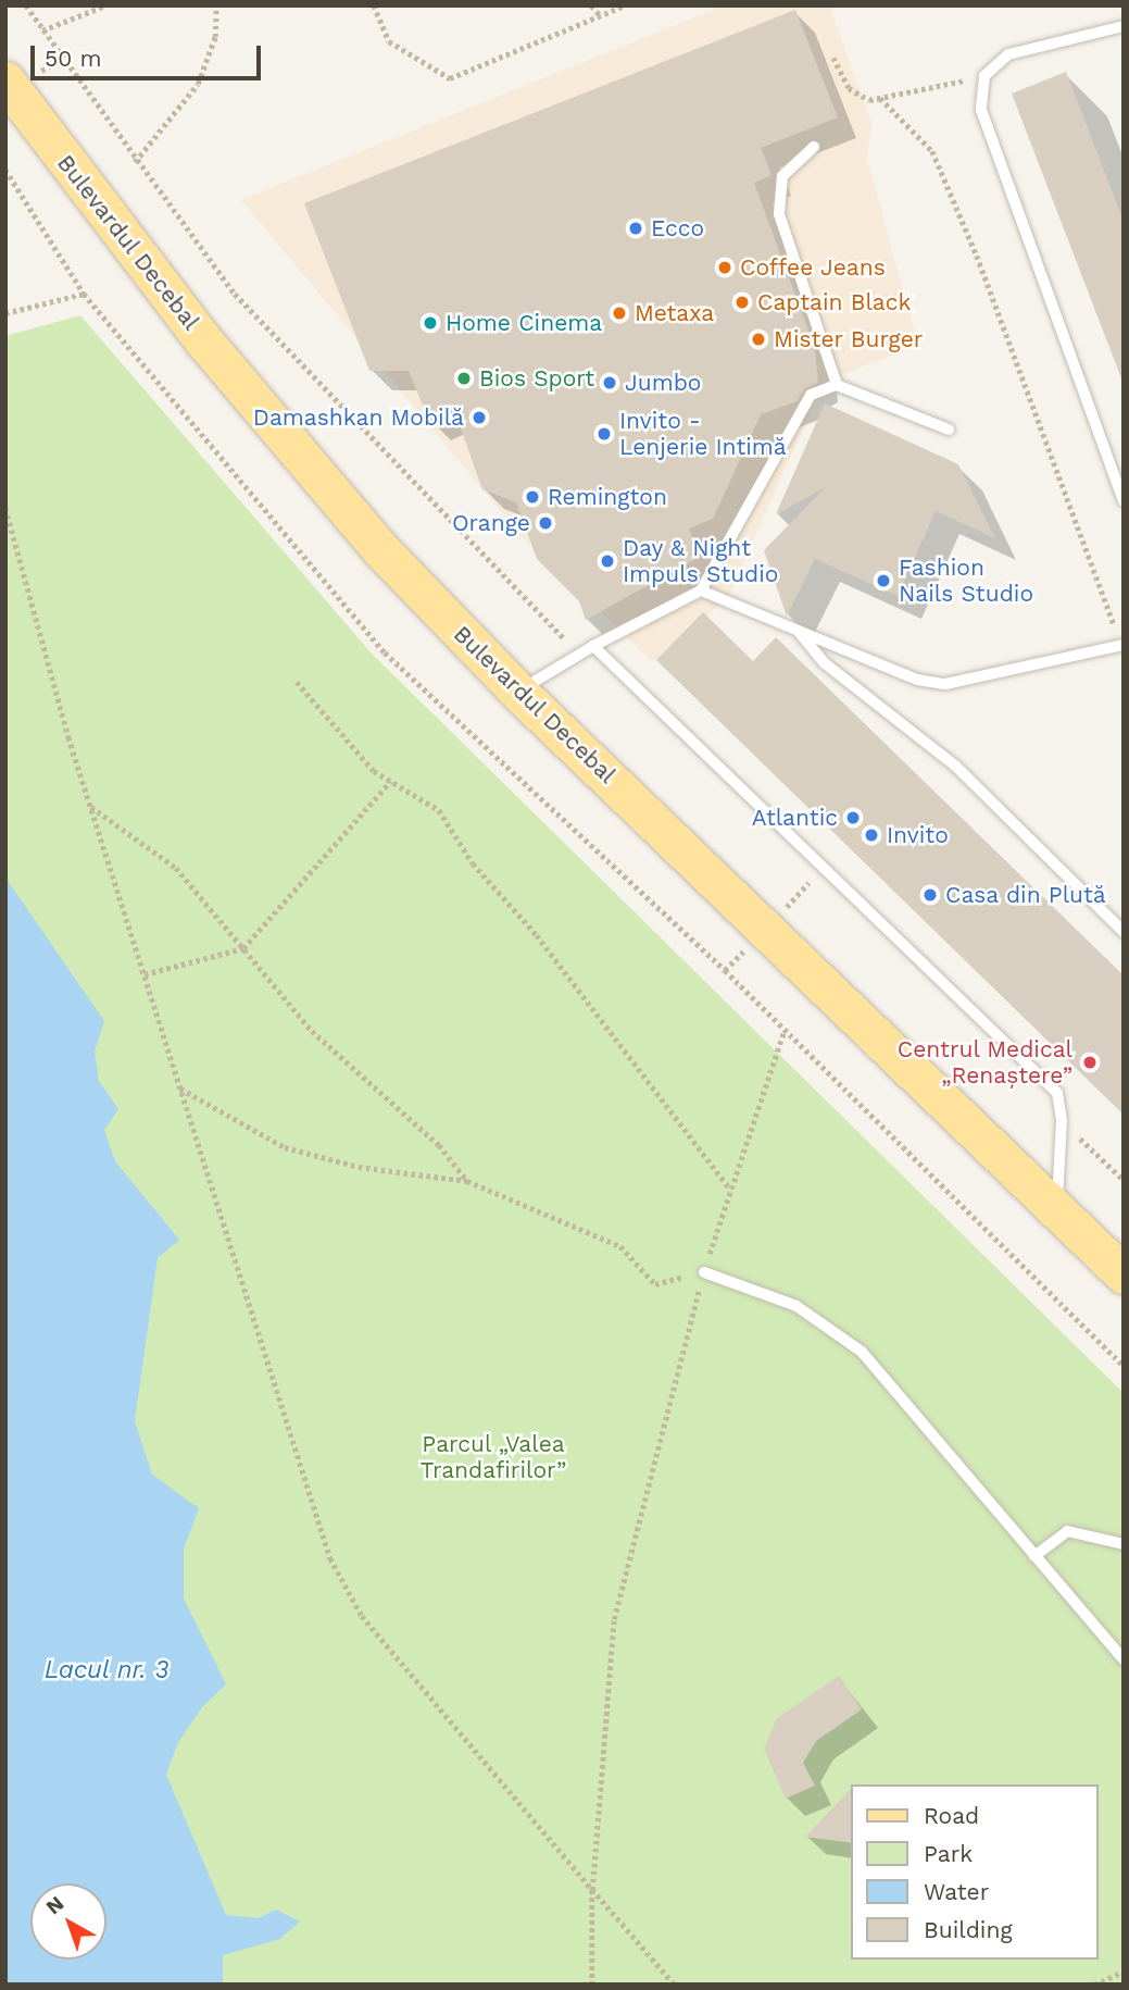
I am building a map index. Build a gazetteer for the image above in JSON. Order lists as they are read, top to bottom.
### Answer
{
  "streets": {
    "main road": ["Bulevardul Decebal"]
  },
  "water": ["Lacul nr. 3"],
  "parks": ["Parcul „Valea Trandafirilor”"],
  "places": [
    "Ecco",
    "Coffee Jeans",
    "Captain Black",
    "Metaxa",
    "Home Cinema",
    "Mister Burger",
    "Bios Sport",
    "Jumbo",
    "Damashkan Mobilă",
    "Invito - Lenjerie Intimă",
    "Remington",
    "Orange",
    "Day & Night Impuls Studio",
    "Fashion Nails Studio",
    "Atlantic",
    "Invito",
    "Casa din Plută",
    "Centrul Medical „Renaștere”"
  ],
  "legend": [
    "Road",
    "Park",
    "Water",
    "Building"
  ],
  "scale_bar": "50 m",
  "north": "top left"
}
